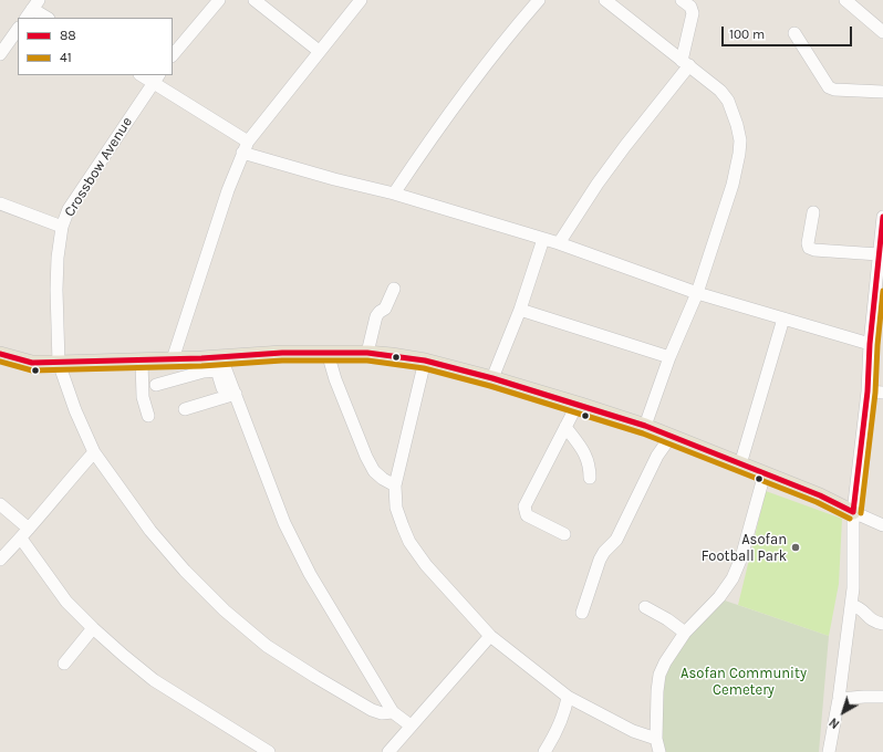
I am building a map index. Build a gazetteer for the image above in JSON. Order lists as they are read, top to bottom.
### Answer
{
  "streets": {
    "street": ["Crossbow Avenue"]
  },
  "parks": ["Asofan Community Cemetery"],
  "places": ["Asofan Football Park"],
  "lines": ["transit line 88", "transit line 41"],
  "legend": ["88", "41"],
  "scale_bar": "100 m",
  "north": "bottom left"
}
